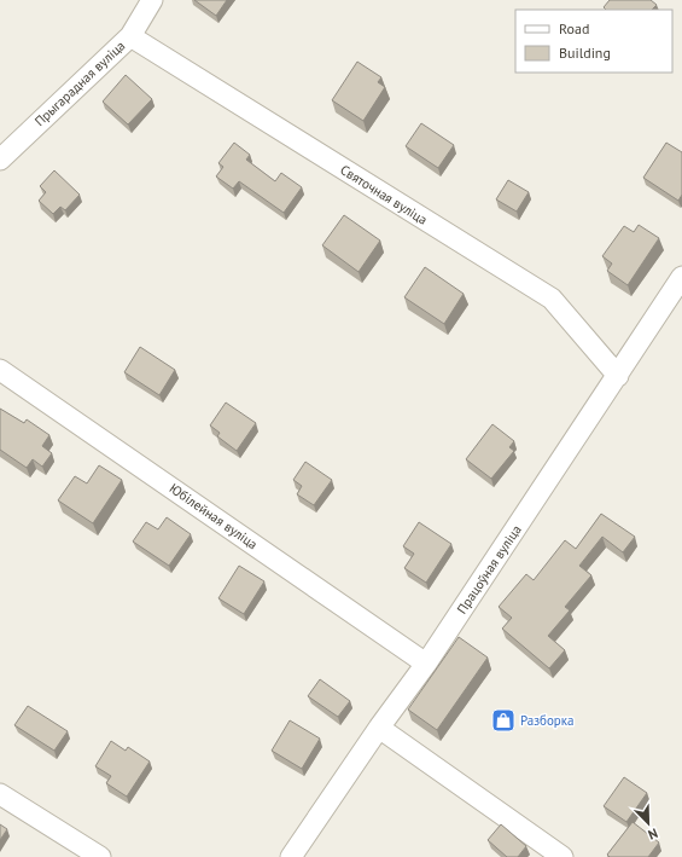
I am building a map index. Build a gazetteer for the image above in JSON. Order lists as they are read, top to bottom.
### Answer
{
  "streets": {
    "street": [
      "Прыгарадная вуліца",
      "Святочная вуліца",
      "Юбілейная вуліца",
      "Працоўная вуліца"
    ]
  },
  "crossings": [
    ["Прыгарадная вуліца", "Святочная вуліца"],
    ["Святочная вуліца", "Працоўная вуліца"],
    ["Юбілейная вуліца", "Працоўная вуліца"]
  ],
  "places": {
    "shop": ["Разборка"]
  },
  "legend": ["Road", "Building"],
  "north": "bottom right"
}
